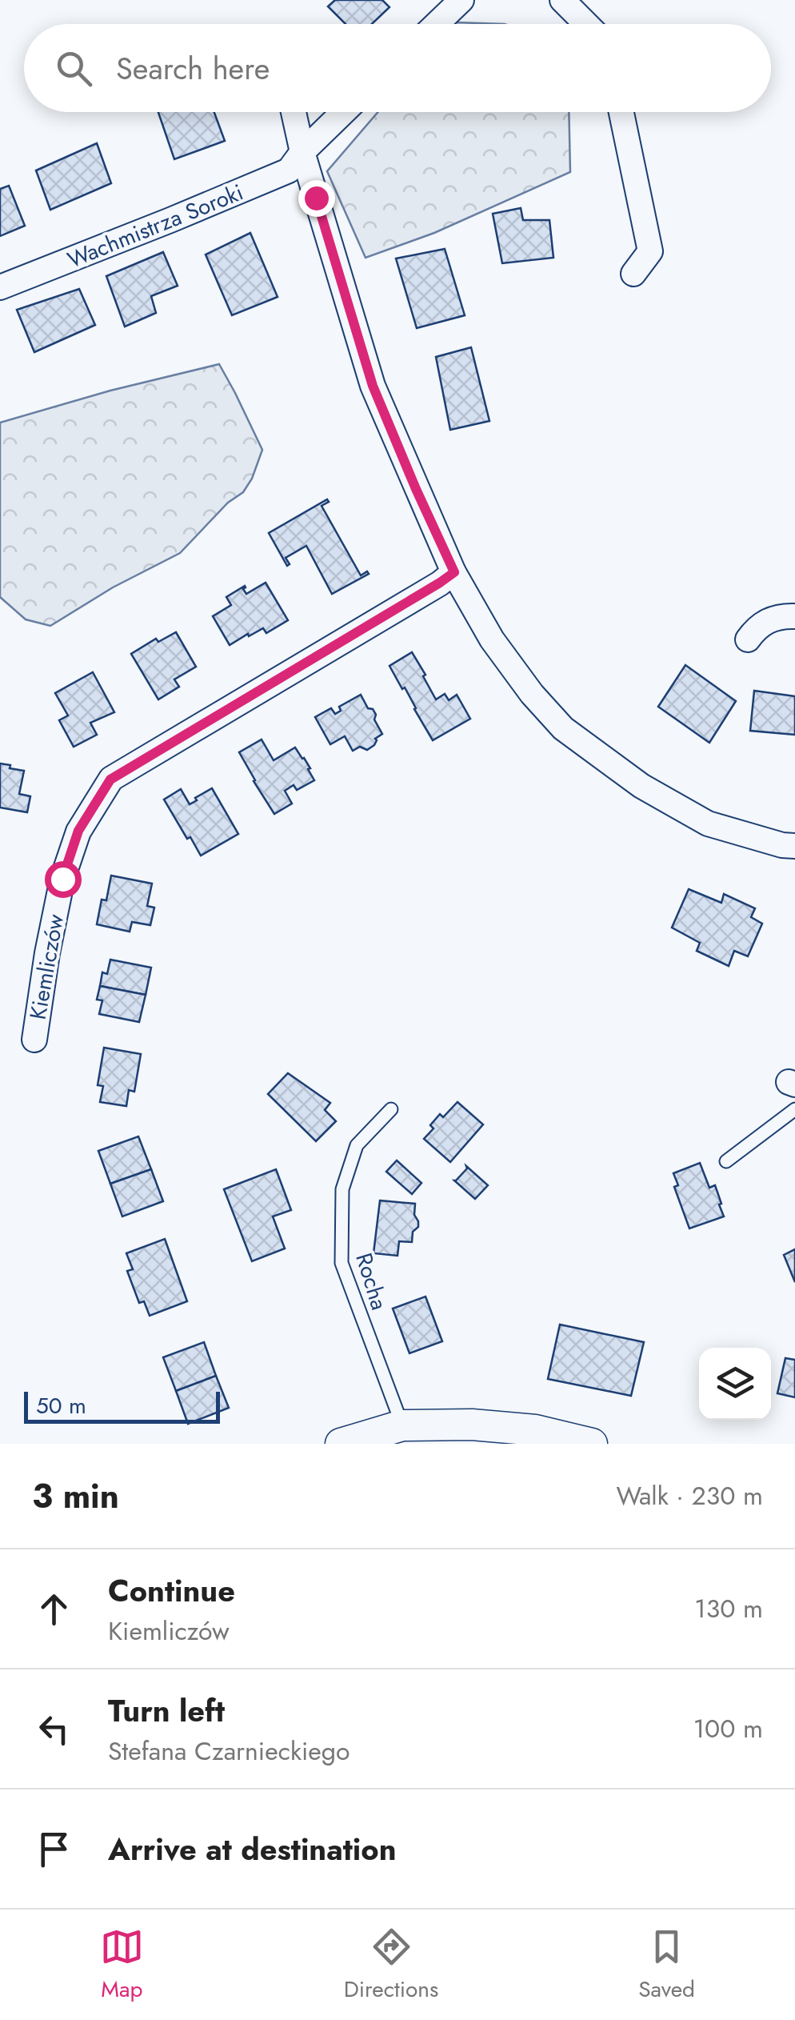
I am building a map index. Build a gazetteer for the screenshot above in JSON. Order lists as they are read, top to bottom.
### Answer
{
  "streets": {
    "street": ["Wachmistrza Soroki", "Kiemliczów"],
    "lane": ["Rocha"]
  },
  "scale_bar": "50 m",
  "page": {
    "search": "Search here",
    "scale": "50 m",
    "heading": ["3 min", "Walk · 230 m"],
    "list": [
      ["Continue", "Kiemliczów", "130 m"],
      ["Turn left", "Stefana Czarnieckiego", "100 m"],
      "Arrive at destination"
    ],
    "nav": ["Map", "Directions", "Saved"]
  }
}
